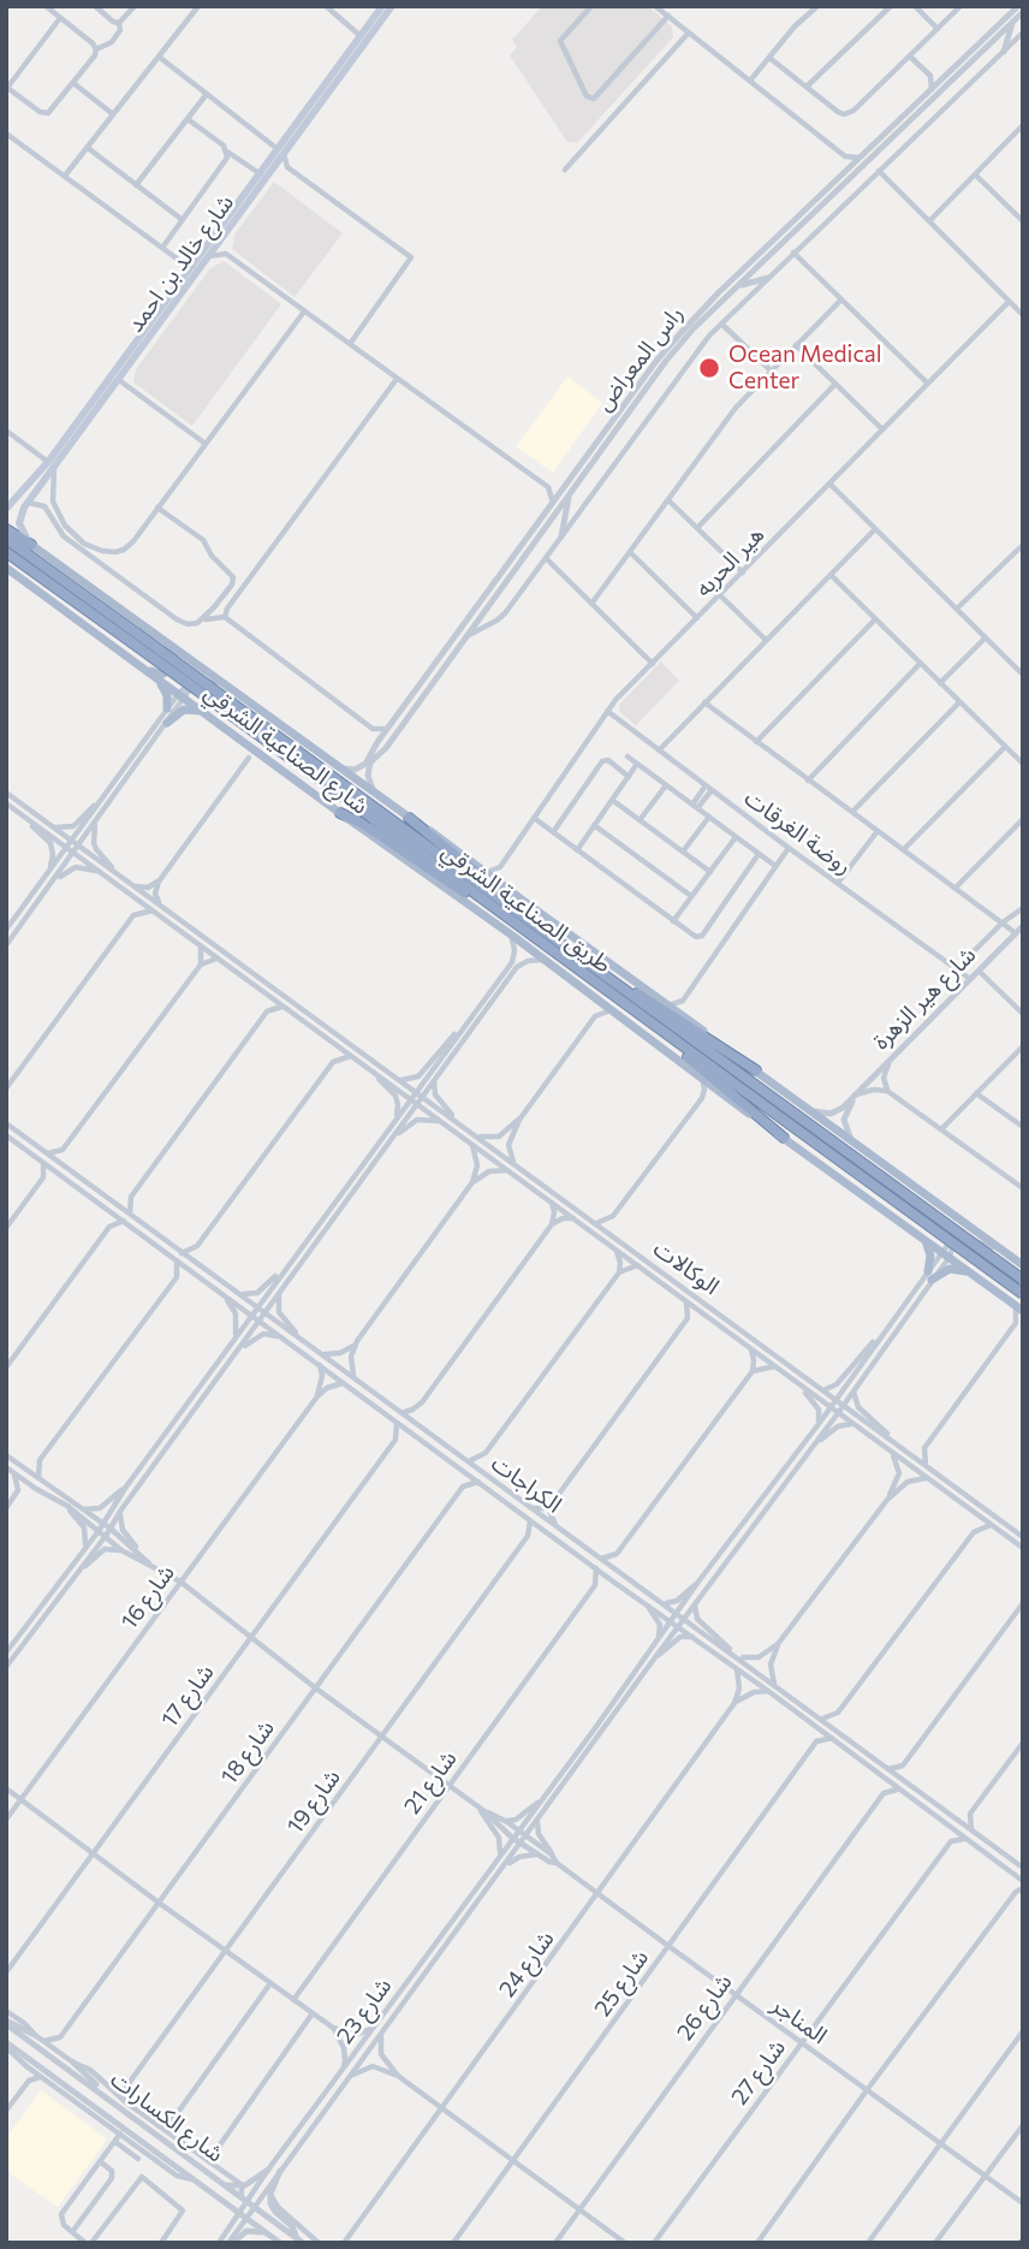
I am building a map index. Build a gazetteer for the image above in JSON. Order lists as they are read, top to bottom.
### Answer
{
  "streets": {
    "highway": ["طريق الصناعية الشرقي"],
    "main road": ["شارع خالد بن احمد", "شارع الصناعية الشرقي"],
    "street": [
      "راس المعراض",
      "هير الحربه",
      "روضة الغرقات",
      "شارع هير الزهرة",
      "الوكالات",
      "الكراجات",
      "شارع 16",
      "شارع 17",
      "شارع 18",
      "شارع 21",
      "شارع 19",
      "شارع 24",
      "شارع 25",
      "شارع 26",
      "شارع 23",
      "المناجر",
      "شارع 27",
      "شارع الكسارات"
    ]
  },
  "crossings": [
    ["راس المعراض", "شارع الصناعية الشرقي"],
    ["هير الحربه", "روضة الغرقات"],
    ["شارع الصناعية الشرقي", "طريق الصناعية الشرقي"],
    ["روضة الغرقات", "شارع هير الزهرة"],
    ["طريق الصناعية الشرقي", "شارع هير الزهرة"],
    ["طريق الصناعية الشرقي", "شارع 23"],
    ["الوكالات", "شارع 23"],
    ["الكراجات", "شارع 16"],
    ["الكراجات", "شارع 17"],
    ["الكراجات", "شارع 23"],
    ["شارع 16", "المناجر"],
    ["شارع 17", "المناجر"],
    ["شارع 18", "المناجر"],
    ["شارع 21", "المناجر"],
    ["شارع 19", "المناجر"],
    ["شارع 24", "المناجر"],
    ["شارع 25", "المناجر"],
    ["شارع 26", "المناجر"],
    ["شارع 23", "المناجر"],
    ["شارع 23", "شارع الكسارات"],
    ["المناجر", "شارع 27"]
  ],
  "places": ["Ocean Medical Center"]
}
